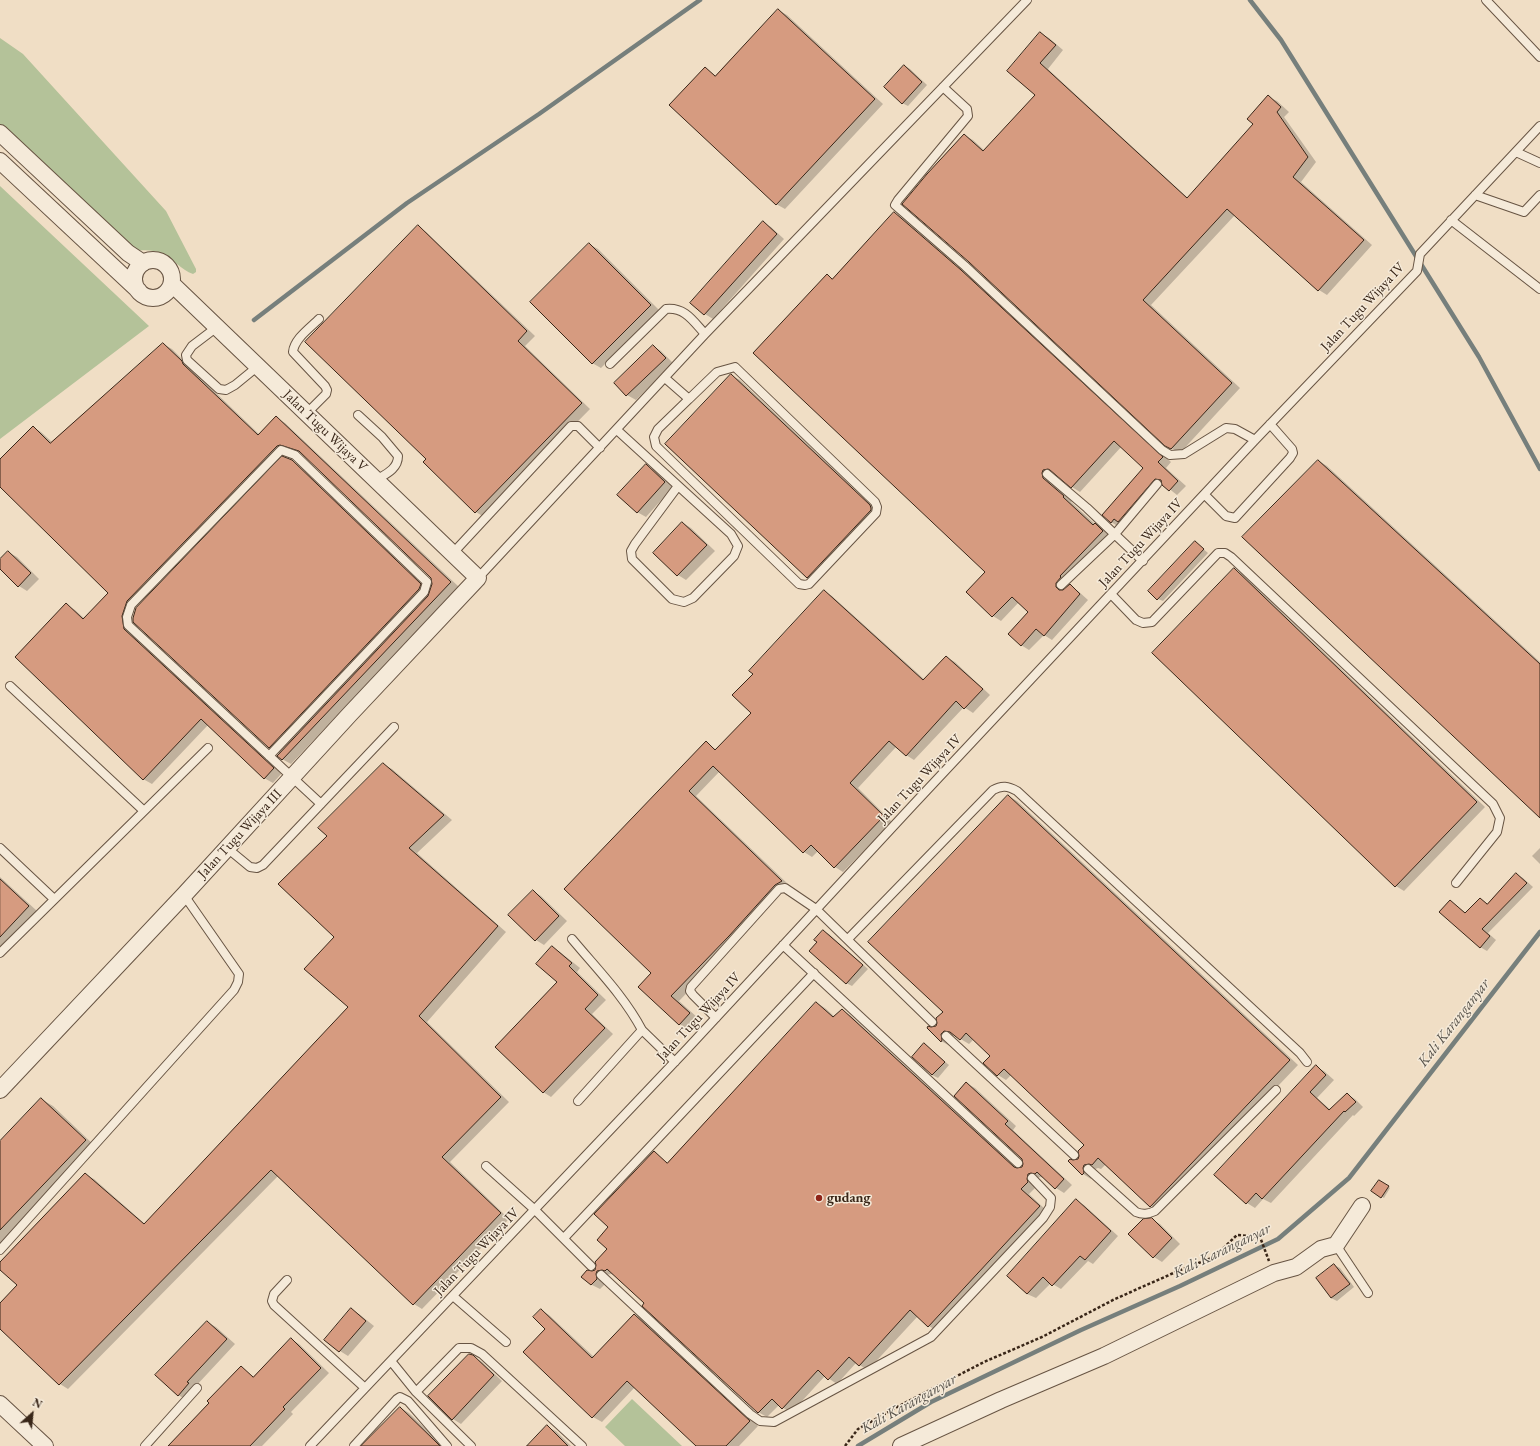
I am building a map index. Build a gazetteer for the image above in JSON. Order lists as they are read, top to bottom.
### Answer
{
  "streets": {
    "street": ["Jalan Tugu Wijaya V", "Jalan Tugu Wijaya III"],
    "lane": ["Jalan Tugu Wijaya IV"]
  },
  "crossings": [
    ["Jalan Tugu Wijaya V", "Jalan Tugu Wijaya III"]
  ],
  "water": ["Kali Karanganyar"],
  "places": ["gudang"],
  "north": "top right"
}
